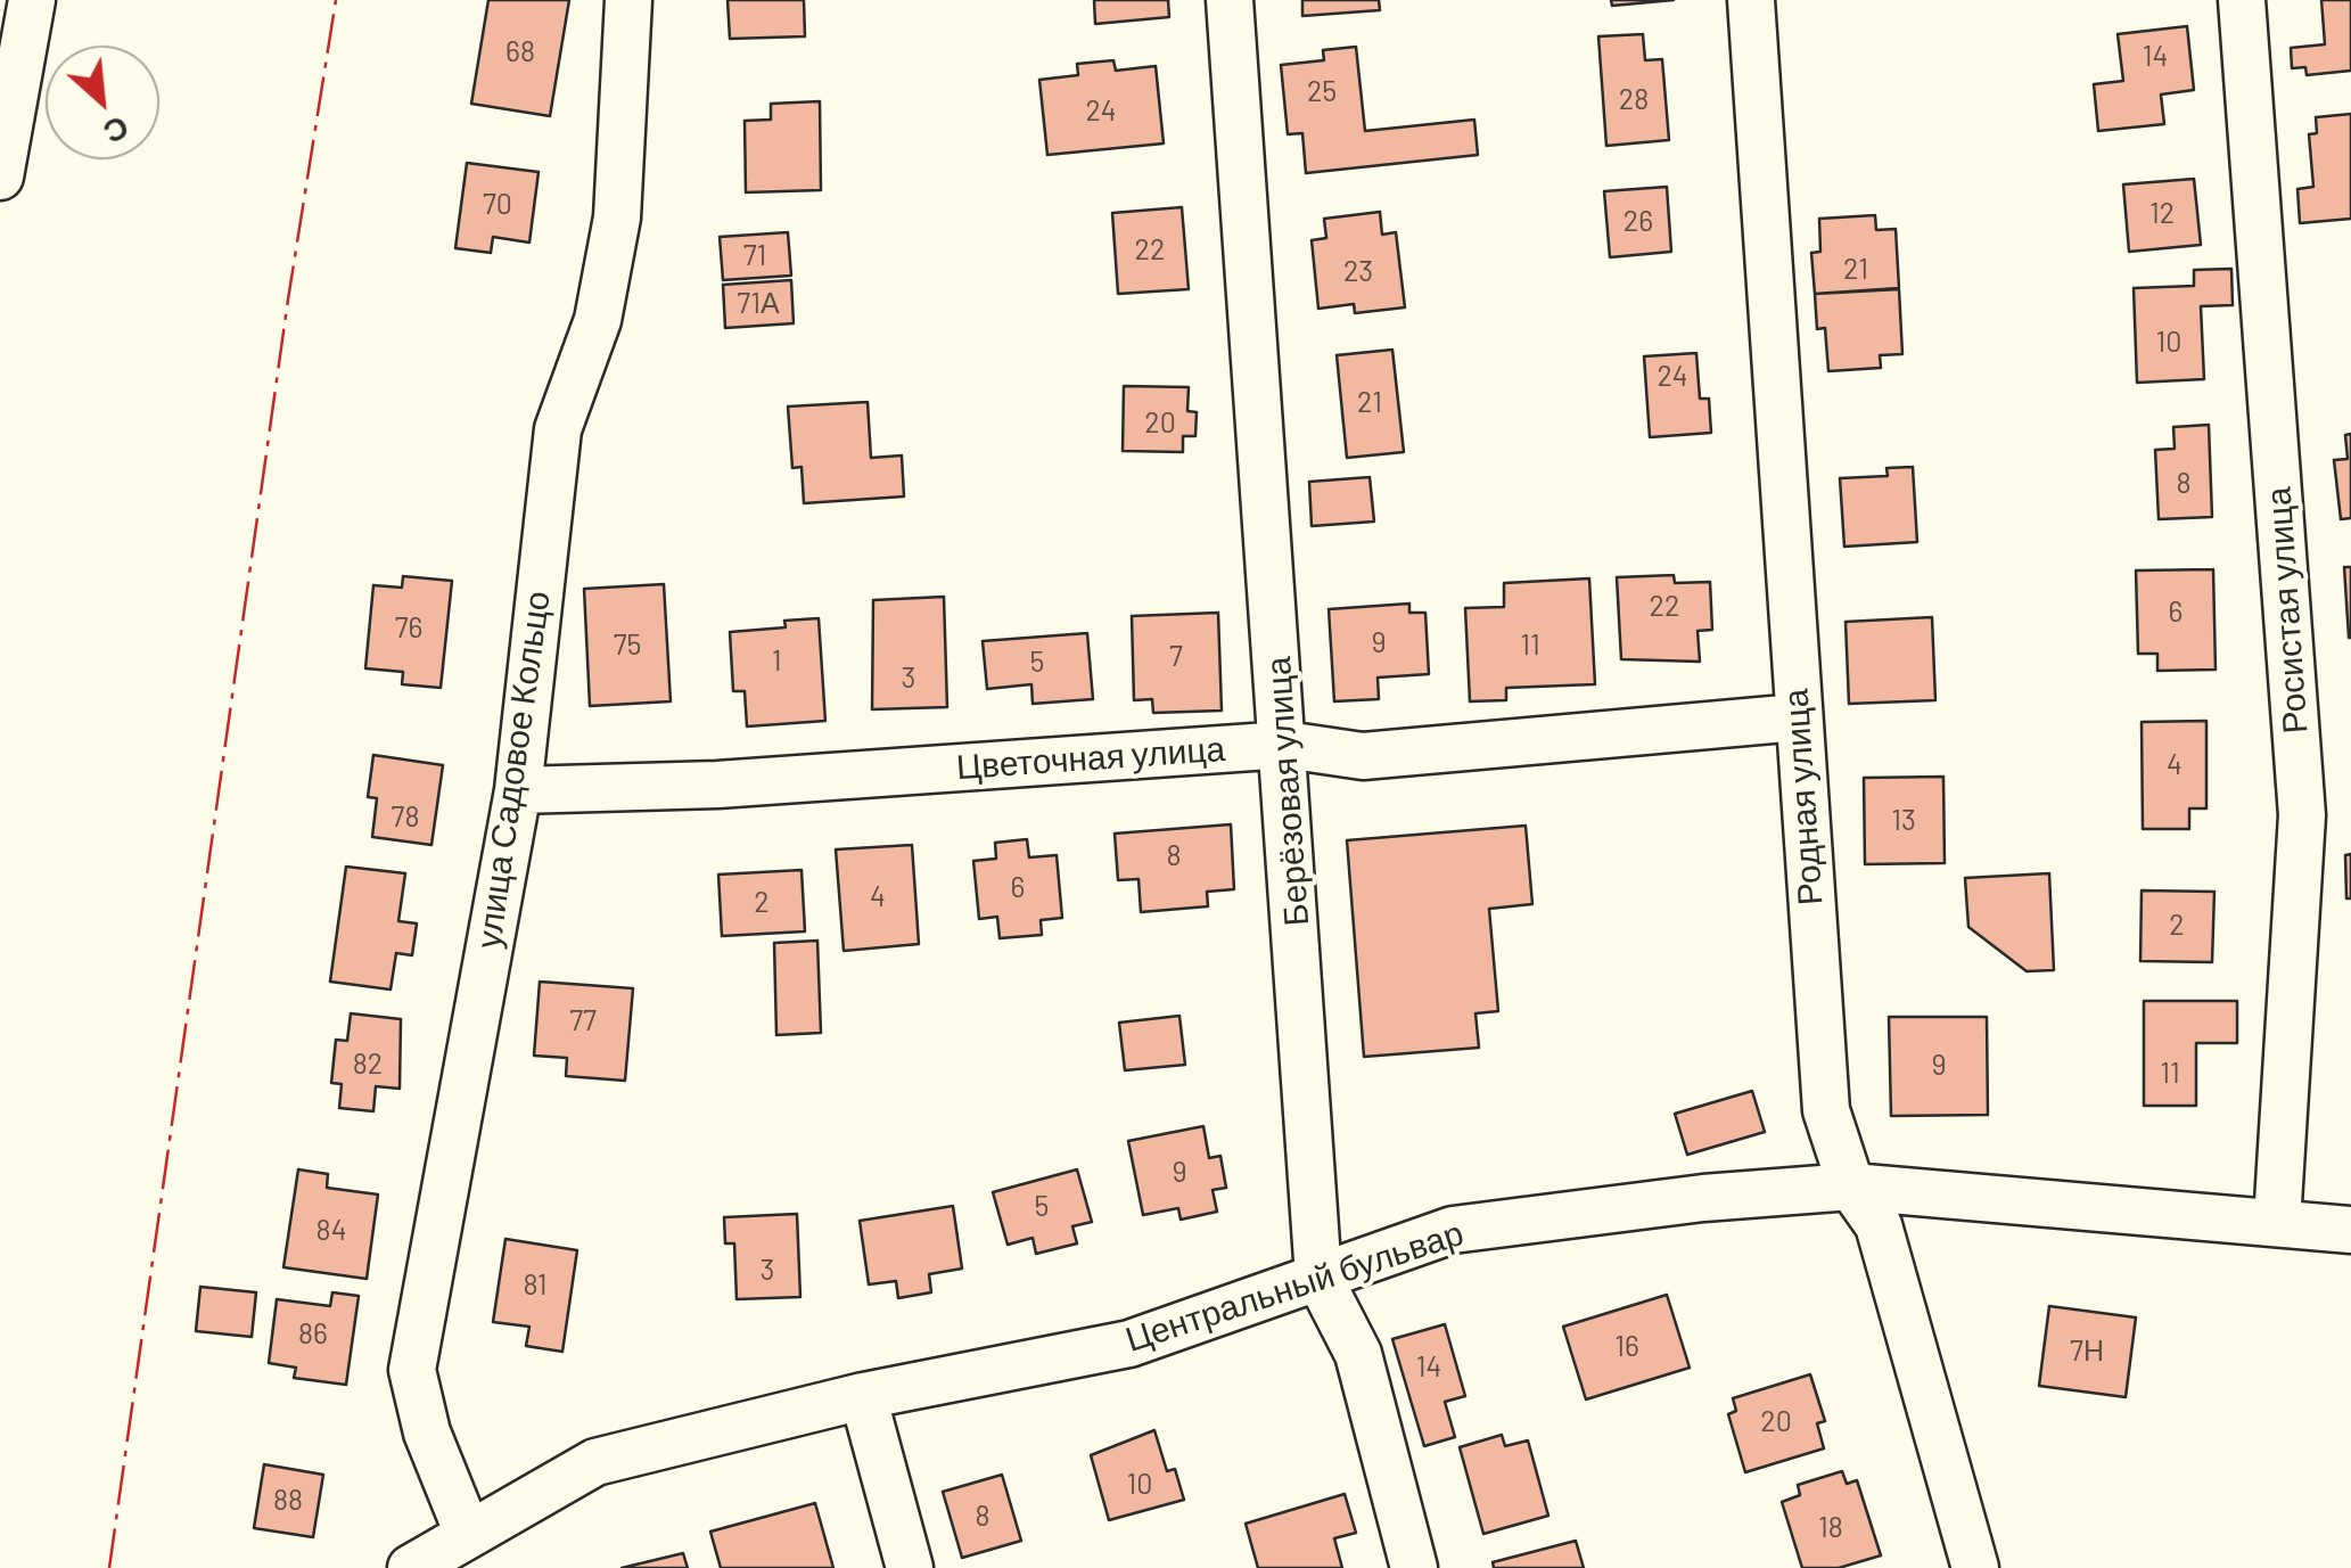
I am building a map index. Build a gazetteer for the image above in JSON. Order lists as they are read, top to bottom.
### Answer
{
  "streets": {
    "street": [
      "Росистая улица",
      "Цветочная улица",
      "улица Садовое Кольцо",
      "Берёзовая улица",
      "Родная улица",
      "Центральный бульвар"
    ]
  },
  "crossings": [
    ["Росистая улица", "Центральный бульвар"],
    ["Цветочная улица", "улица Садовое Кольцо"],
    ["Цветочная улица", "Берёзовая улица"],
    ["Цветочная улица", "Родная улица"],
    ["улица Садовое Кольцо", "Центральный бульвар"],
    ["Берёзовая улица", "Центральный бульвар"],
    ["Родная улица", "Центральный бульвар"]
  ],
  "house_numbers": [
    "68",
    "14",
    "25",
    "28",
    "24",
    "70",
    "12",
    "26",
    "22",
    "71",
    "21",
    "23",
    "71А",
    "10",
    "24",
    "21",
    "20",
    "8",
    "22",
    "6",
    "76",
    "9",
    "75",
    "11",
    "7",
    "1",
    "5",
    "3",
    "4",
    "78",
    "13",
    "8",
    "6",
    "4",
    "2",
    "2",
    "77",
    "82",
    "9",
    "11",
    "9",
    "5",
    "84",
    "3",
    "81",
    "86",
    "16",
    "7Н",
    "14",
    "20",
    "10",
    "88",
    "8",
    "18"
  ],
  "north": "bottom right"
}
